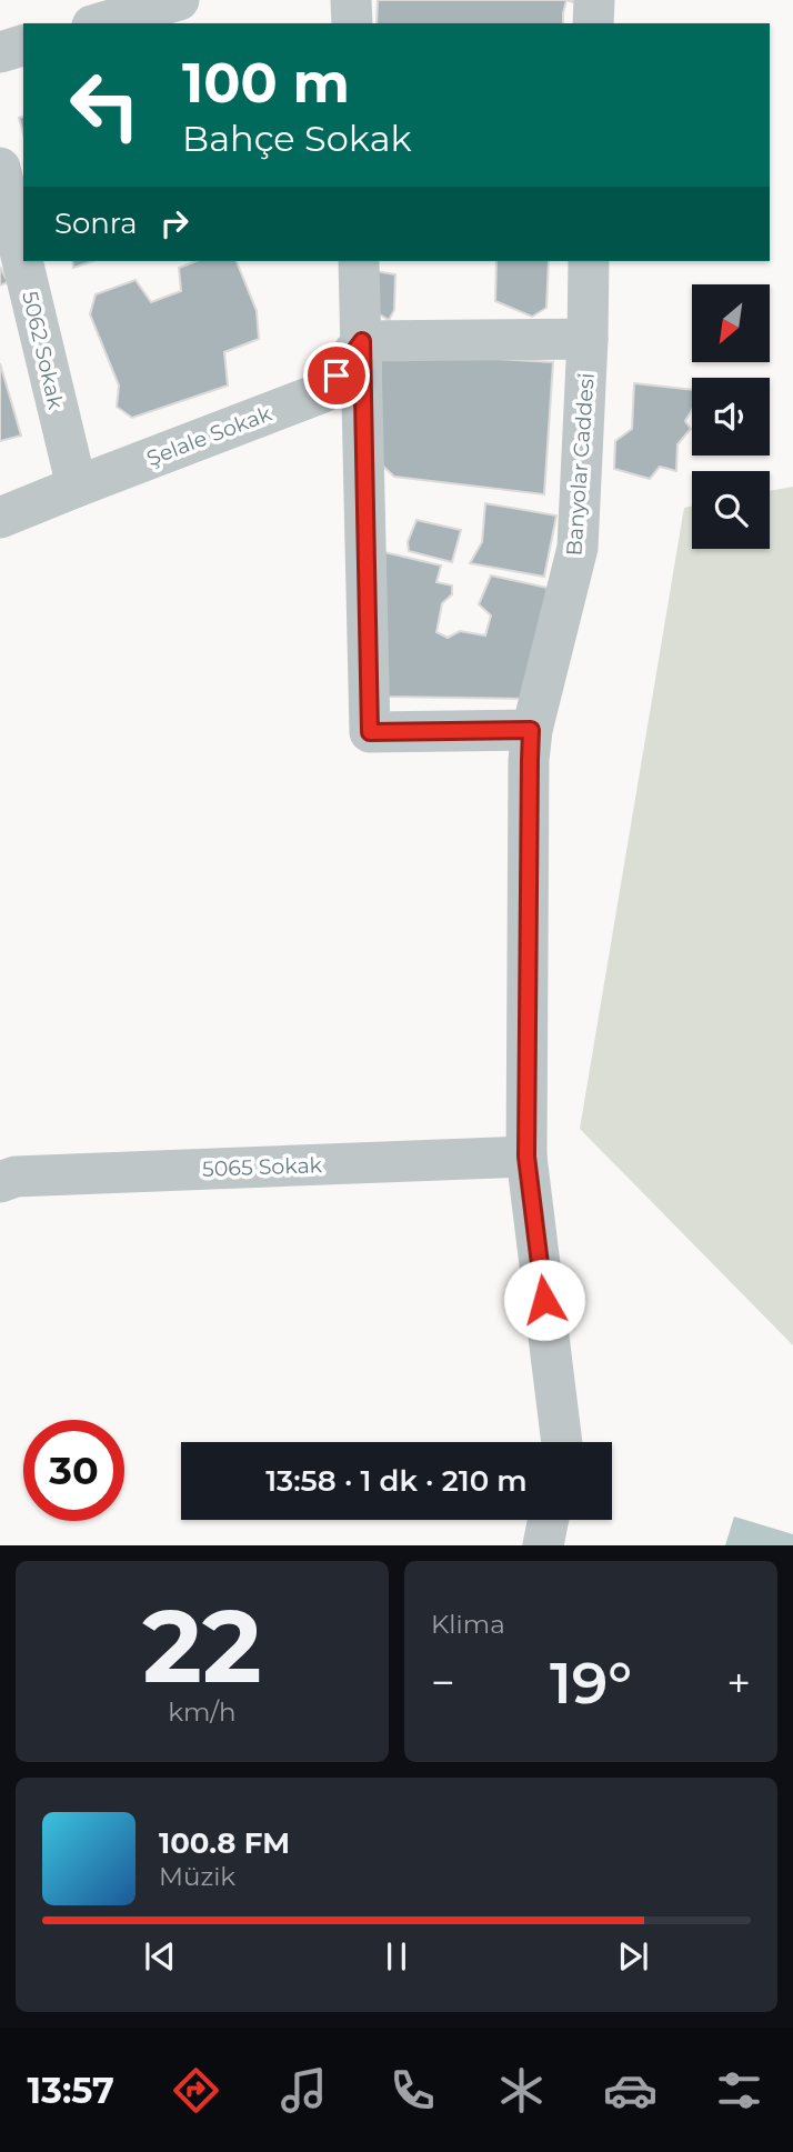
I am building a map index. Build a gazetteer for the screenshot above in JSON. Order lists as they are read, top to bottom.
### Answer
{
  "streets": {
    "street": [
      "5062 Sokak",
      "Şelale Sokak",
      "Banyolar Caddesi",
      "5065 Sokak"
    ]
  },
  "crossings": [
    ["5062 Sokak", "Şelale Sokak"],
    ["Banyolar Caddesi", "5065 Sokak"]
  ],
  "north": "bottom left",
  "page": {
    "turn": ["100 m", "Bahçe Sokak"],
    "then": "Sonra",
    "limit": "30",
    "trip": "13:58 · 1 dk · 210 m",
    "tile": [
      ["22", "km/h"],
      "Klima"
    ],
    "heat": ["−", "19°", "+"],
    "song": ["100.8 FM", "Müzik"],
    "tabs": "13:57"
  }
}
